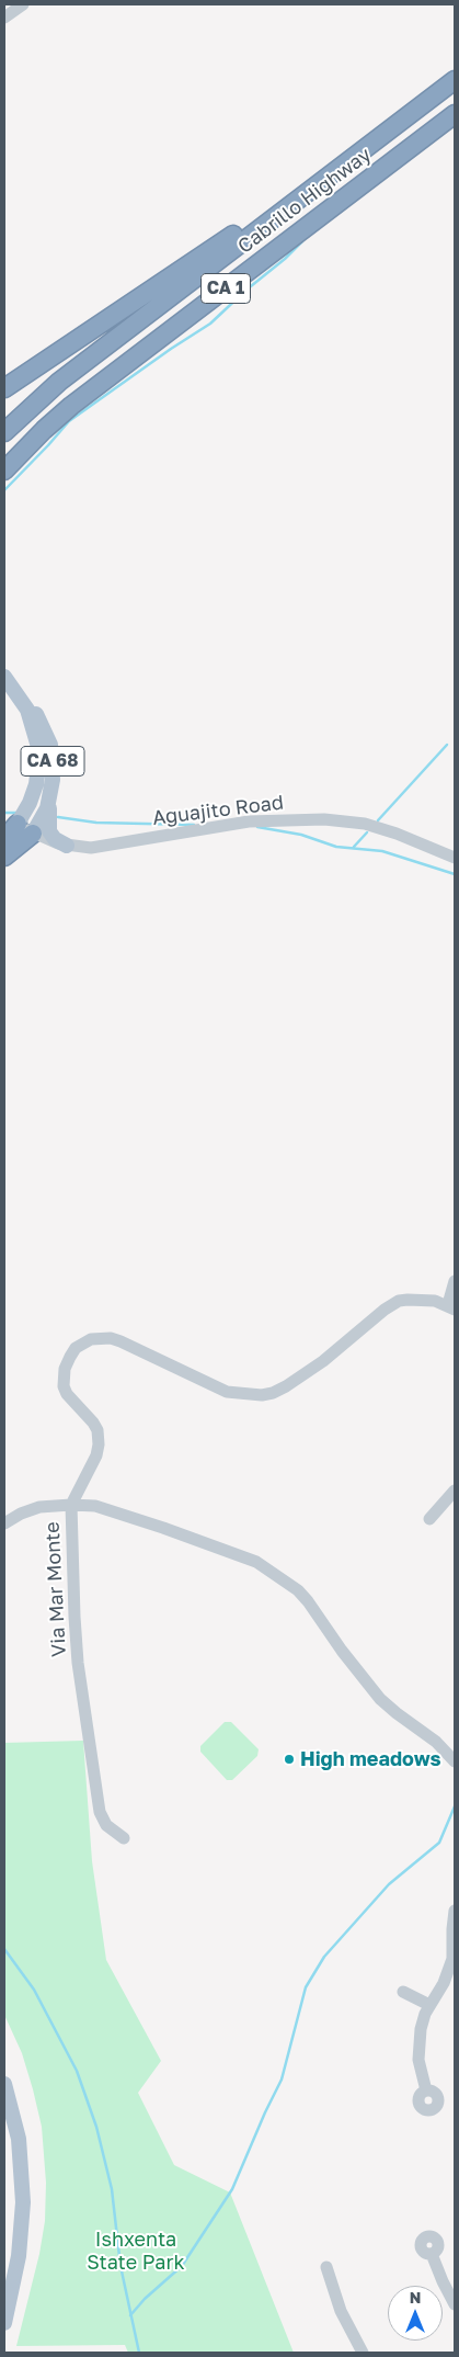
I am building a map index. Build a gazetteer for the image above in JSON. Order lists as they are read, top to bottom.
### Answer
{
  "streets": {
    "highway": ["Cabrillo Highway", "CA 1", "CA 68"],
    "street": ["Aguajito Road", "Via Mar Monte"]
  },
  "crossings": [
    ["CA 68", "Aguajito Road"]
  ],
  "parks": ["Ishxenta State Park"],
  "places": ["High meadows"],
  "north": "top"
}
